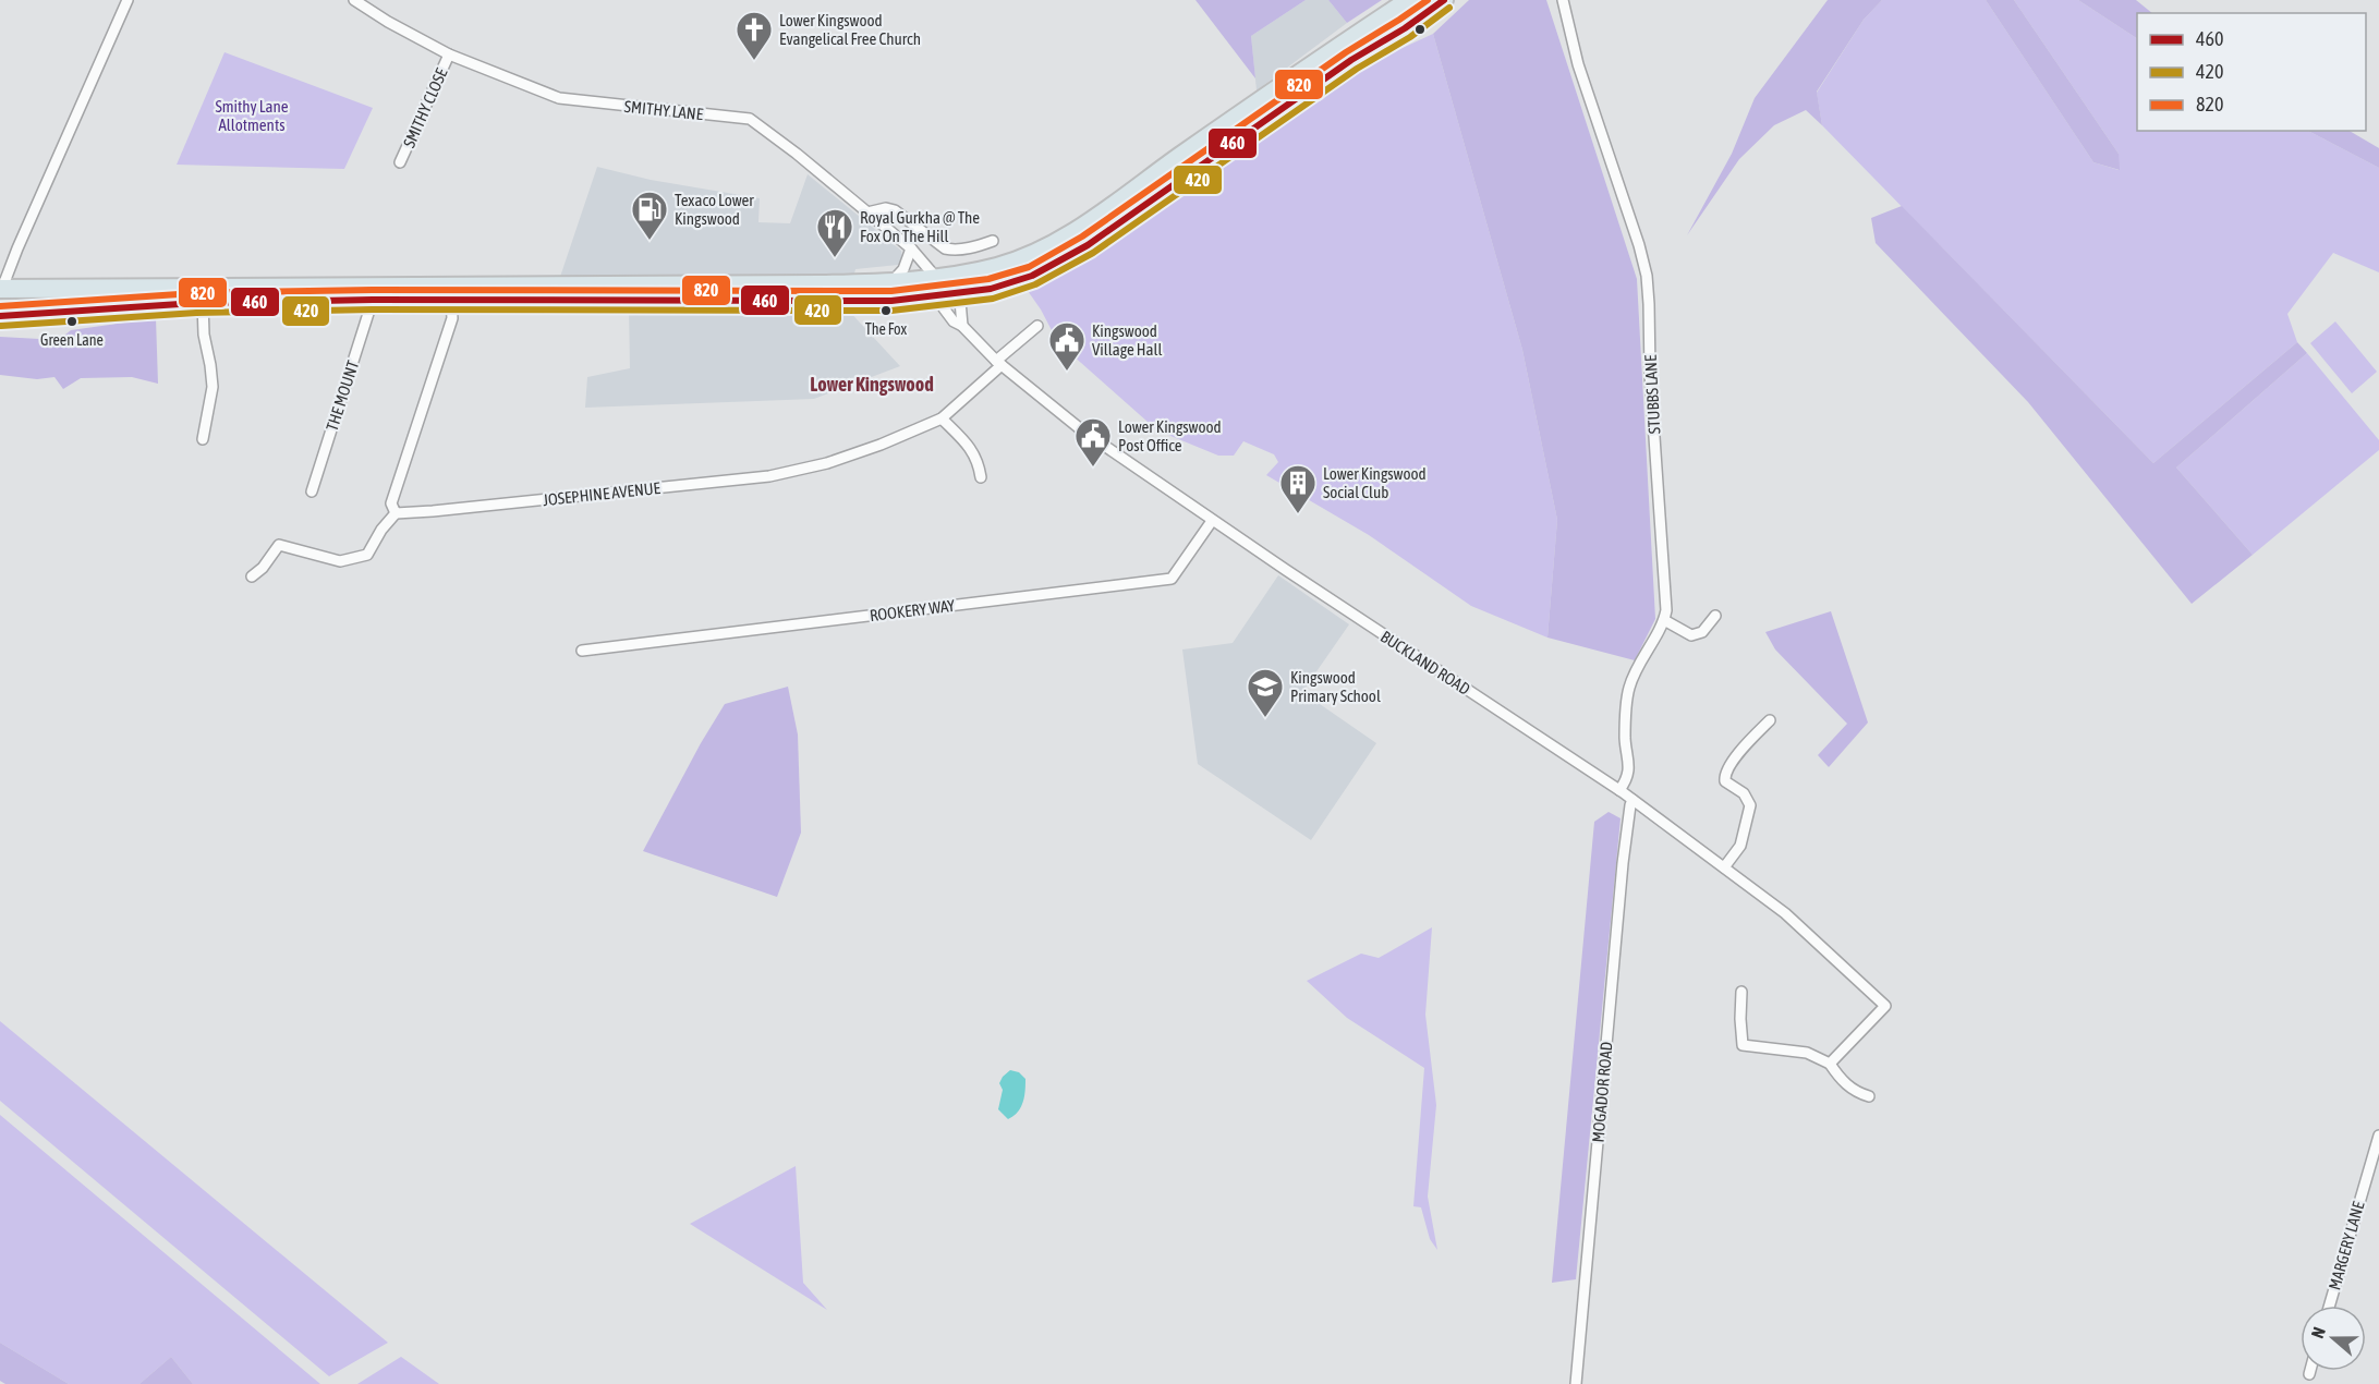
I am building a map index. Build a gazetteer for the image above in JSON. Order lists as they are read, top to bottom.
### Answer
{
  "streets": {
    "street": [
      "SMITHY CLOSE",
      "SMITHY LANE",
      "STUBBS LANE",
      "THE MOUNT",
      "JOSEPHINE AVENUE",
      "ROOKERY WAY",
      "BUCKLAND ROAD",
      "MOGADOR ROAD",
      "MARGERY LANE"
    ]
  },
  "crossings": [
    ["SMITHY CLOSE", "SMITHY LANE"],
    ["SMITHY LANE", "BUCKLAND ROAD"],
    ["JOSEPHINE AVENUE", "BUCKLAND ROAD"],
    ["ROOKERY WAY", "BUCKLAND ROAD"],
    ["BUCKLAND ROAD", "MOGADOR ROAD"]
  ],
  "districts": ["Lower Kingswood"],
  "parks": ["Smithy Lane Allotments"],
  "places": {
    "church": ["Lower Kingswood Evangelical Free Church"],
    "fuel station": ["Texaco Lower Kingswood"],
    "restaurant": ["Royal Gurkha @ The Fox On The Hill"],
    "other": ["The Fox", "Green Lane"],
    "public building": ["Kingswood Village Hall", "Lower Kingswood Post Office"],
    "building": ["Lower Kingswood Social Club"],
    "school or university": ["Kingswood Primary School"]
  },
  "lines": ["transit line 460", "transit line 820", "transit line 420"],
  "legend": ["460", "420", "820"],
  "north": "left"
}
